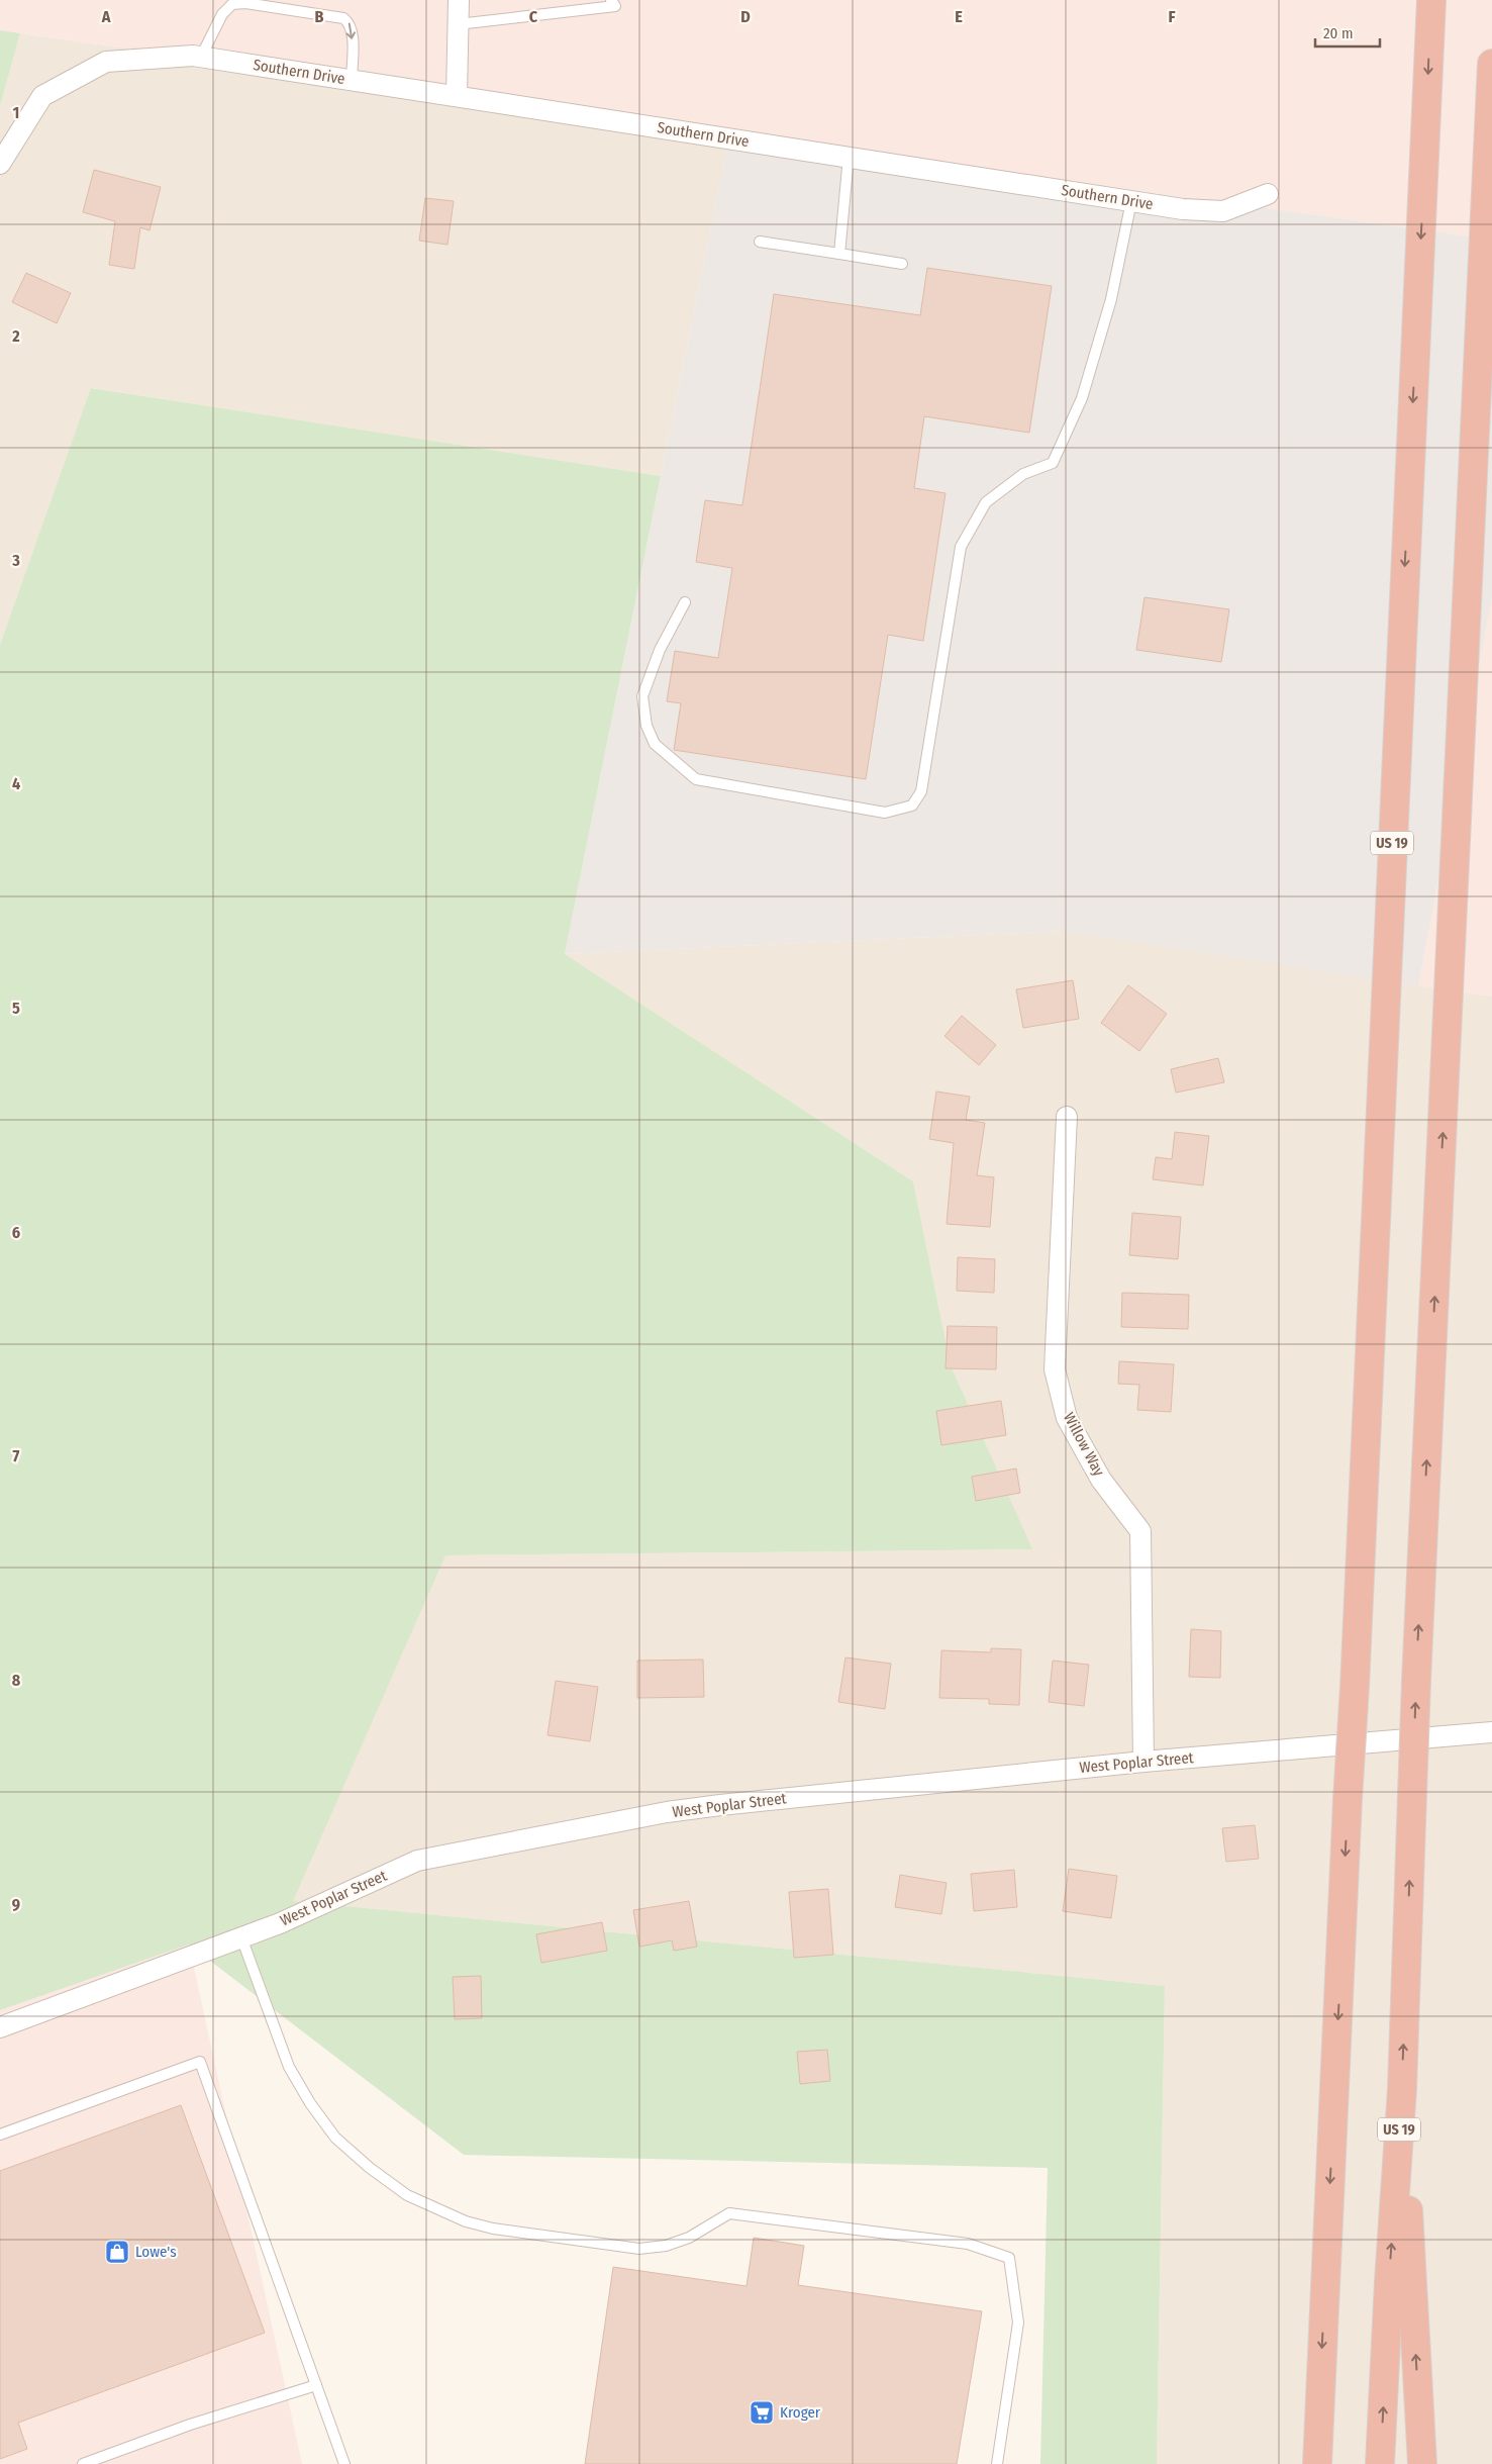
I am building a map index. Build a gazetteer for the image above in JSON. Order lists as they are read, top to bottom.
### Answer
{
  "streets": {
    "highway": ["US 19"],
    "street": ["Southern Drive", "Willow Way", "West Poplar Street"]
  },
  "crossings": [
    ["Willow Way", "West Poplar Street"]
  ],
  "places": {
    "shop": ["Lowe's"],
    "supermarket": ["Kroger"]
  },
  "scale_bar": "20 m",
  "grid": {
    "columns": [
      "A",
      "B",
      "C",
      "D",
      "E",
      "F"
    ],
    "rows": [
      "1",
      "2",
      "3",
      "4",
      "5",
      "6",
      "7",
      "8",
      "9"
    ]
  }
}
